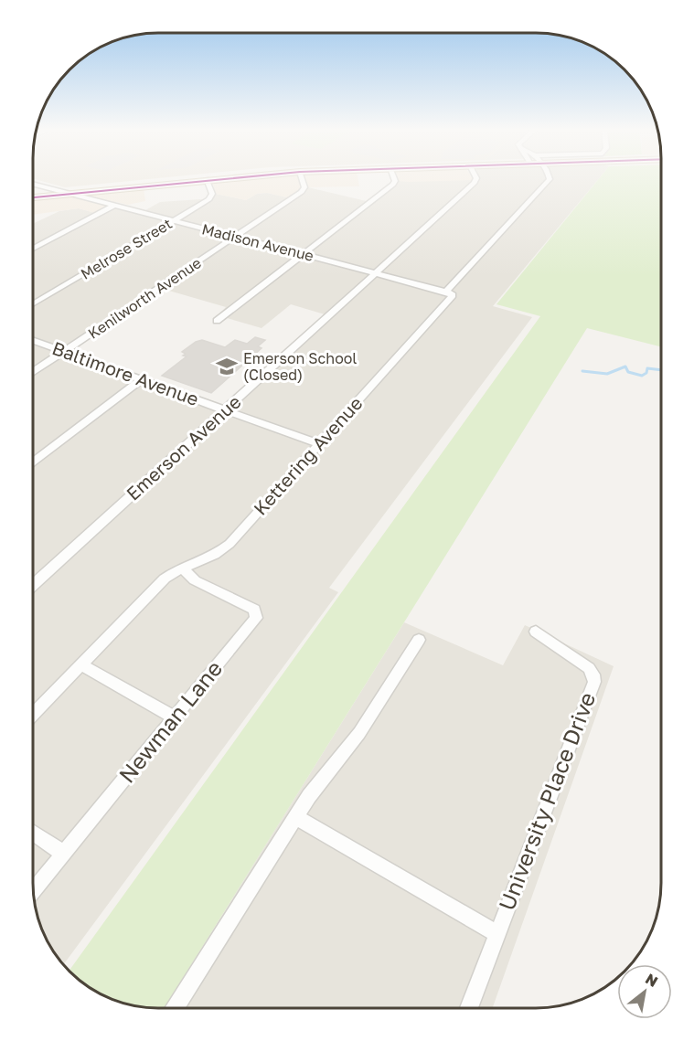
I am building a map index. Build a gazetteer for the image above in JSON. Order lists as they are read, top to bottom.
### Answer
{
  "streets": {
    "street": [
      "Madison Avenue",
      "Melrose Street",
      "Kenilworth Avenue",
      "Baltimore Avenue",
      "Emerson Avenue",
      "Kettering Avenue",
      "Newman Lane",
      "University Place Drive"
    ]
  },
  "crossings": [
    ["Madison Avenue", "Melrose Street"],
    ["Madison Avenue", "Kenilworth Avenue"],
    ["Madison Avenue", "Emerson Avenue"],
    ["Madison Avenue", "Kettering Avenue"],
    ["Kenilworth Avenue", "Baltimore Avenue"],
    ["Baltimore Avenue", "Emerson Avenue"],
    ["Baltimore Avenue", "Kettering Avenue"],
    ["Kettering Avenue", "Newman Lane"]
  ],
  "places": {
    "school or university": ["Emerson School (Closed)"]
  },
  "north": "top right"
}
